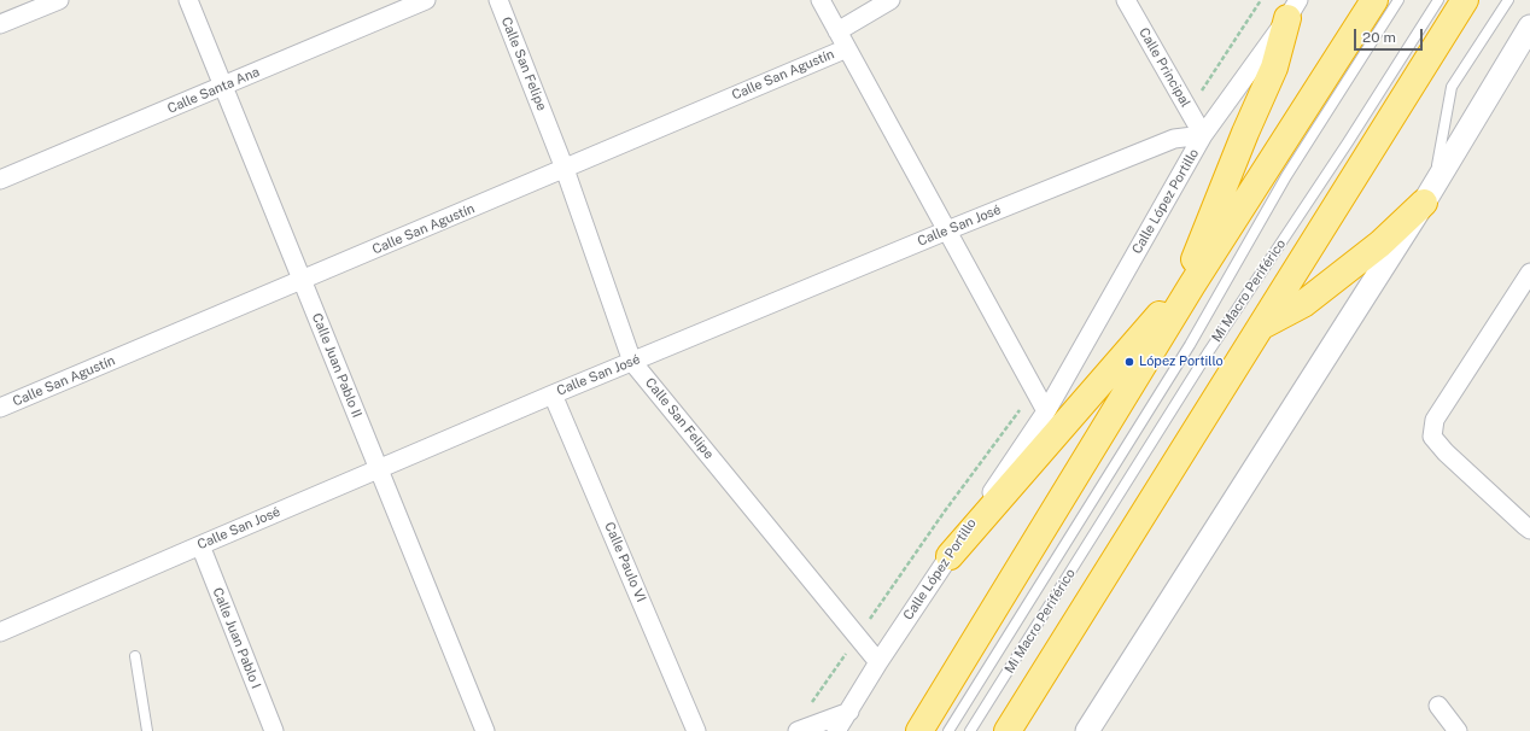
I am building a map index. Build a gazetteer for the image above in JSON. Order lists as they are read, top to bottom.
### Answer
{
  "streets": {
    "street": [
      "Calle San Felipe",
      "Calle Principal",
      "Calle San Agustín",
      "Calle Santa Ana",
      "Calle López Portillo",
      "Calle San José",
      "Calle Juan Pablo II",
      "Calle Paulo VI",
      "Calle Juan Pablo I"
    ],
    "lane": ["Mi Macro Periférico"]
  },
  "crossings": [
    ["Calle San Felipe", "Calle San Agustín"],
    ["Calle San Felipe", "Calle López Portillo"],
    ["Calle San Felipe", "Calle San José"],
    ["Calle Principal", "Calle López Portillo"],
    ["Calle Principal", "Calle San José"],
    ["Calle San Agustín", "Calle Juan Pablo II"],
    ["Calle Santa Ana", "Calle Juan Pablo II"],
    ["Calle López Portillo", "Calle San José"],
    ["Calle San José", "Calle Juan Pablo II"],
    ["Calle San José", "Calle Paulo VI"],
    ["Calle San José", "Calle Juan Pablo I"]
  ],
  "places": ["López Portillo"],
  "scale_bar": "20 m"
}
